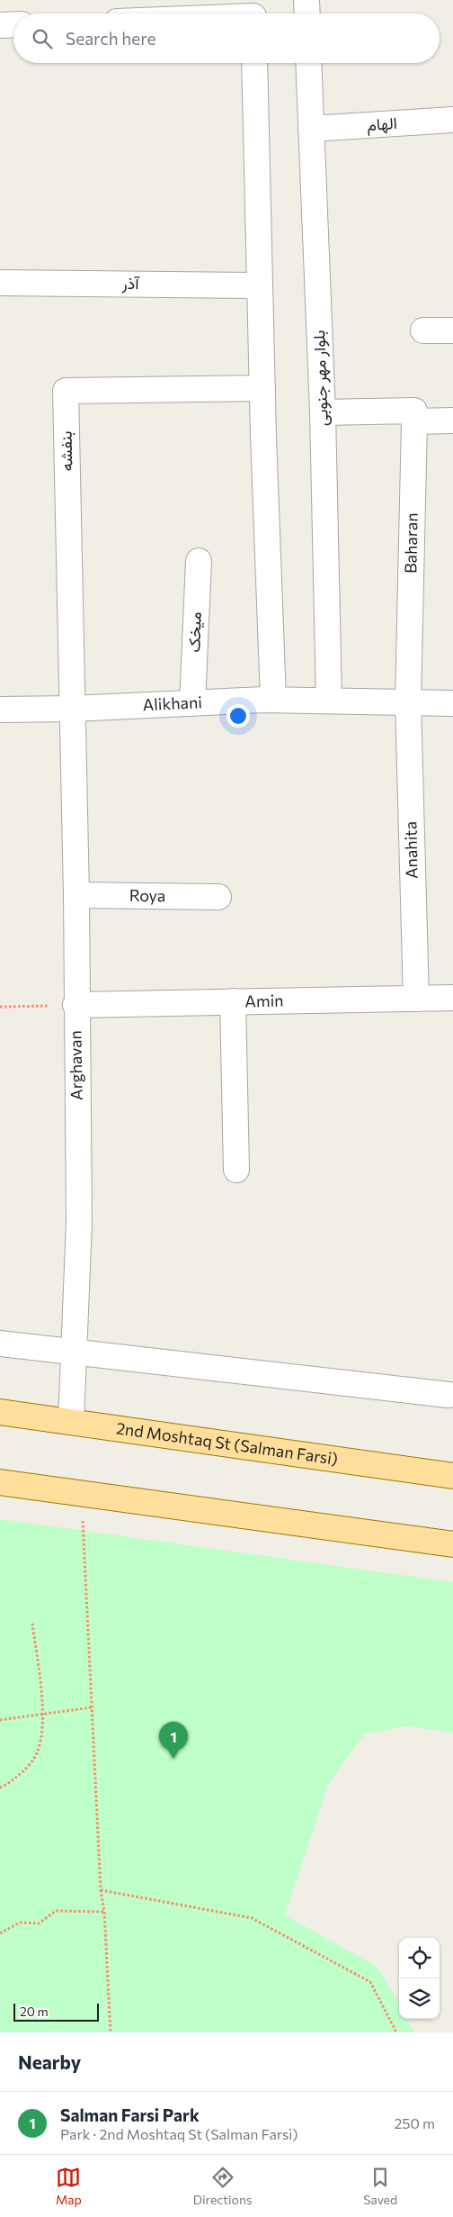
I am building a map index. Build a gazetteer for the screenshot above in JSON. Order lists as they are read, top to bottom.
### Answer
{
  "streets": {
    "main road": ["2nd Moshtaq St (Salman Farsi)"],
    "street": [
      "الهام",
      "آذر",
      "بلوار مهر جنوبی",
      "بنفشه",
      "Baharan",
      "میخک",
      "Alikhani",
      "Anahita",
      "Roya",
      "Amin",
      "Arghavan"
    ]
  },
  "crossings": [
    ["الهام", "بلوار مهر جنوبی"],
    ["بلوار مهر جنوبی", "Alikhani"],
    ["بنفشه", "Alikhani"],
    ["بنفشه", "Arghavan"],
    ["Baharan", "Alikhani"],
    ["Baharan", "Anahita"],
    ["میخک", "Alikhani"],
    ["Alikhani", "Anahita"],
    ["Alikhani", "Arghavan"],
    ["Anahita", "Amin"],
    ["Roya", "Arghavan"],
    ["Amin", "Arghavan"],
    ["Arghavan", "2nd Moshtaq St (Salman Farsi)"]
  ],
  "scale_bar": "20 m",
  "page": {
    "search": "Search here",
    "pins": "1",
    "scale": "20 m",
    "heading": "Nearby",
    "list": [
      {
        "mark": "1",
        "name": "Salman Farsi Park",
        "note": "Park · 2nd Moshtaq St (Salman Farsi)",
        "value": "250 m"
      }
    ],
    "nav": ["Map", "Directions", "Saved"]
  }
}
